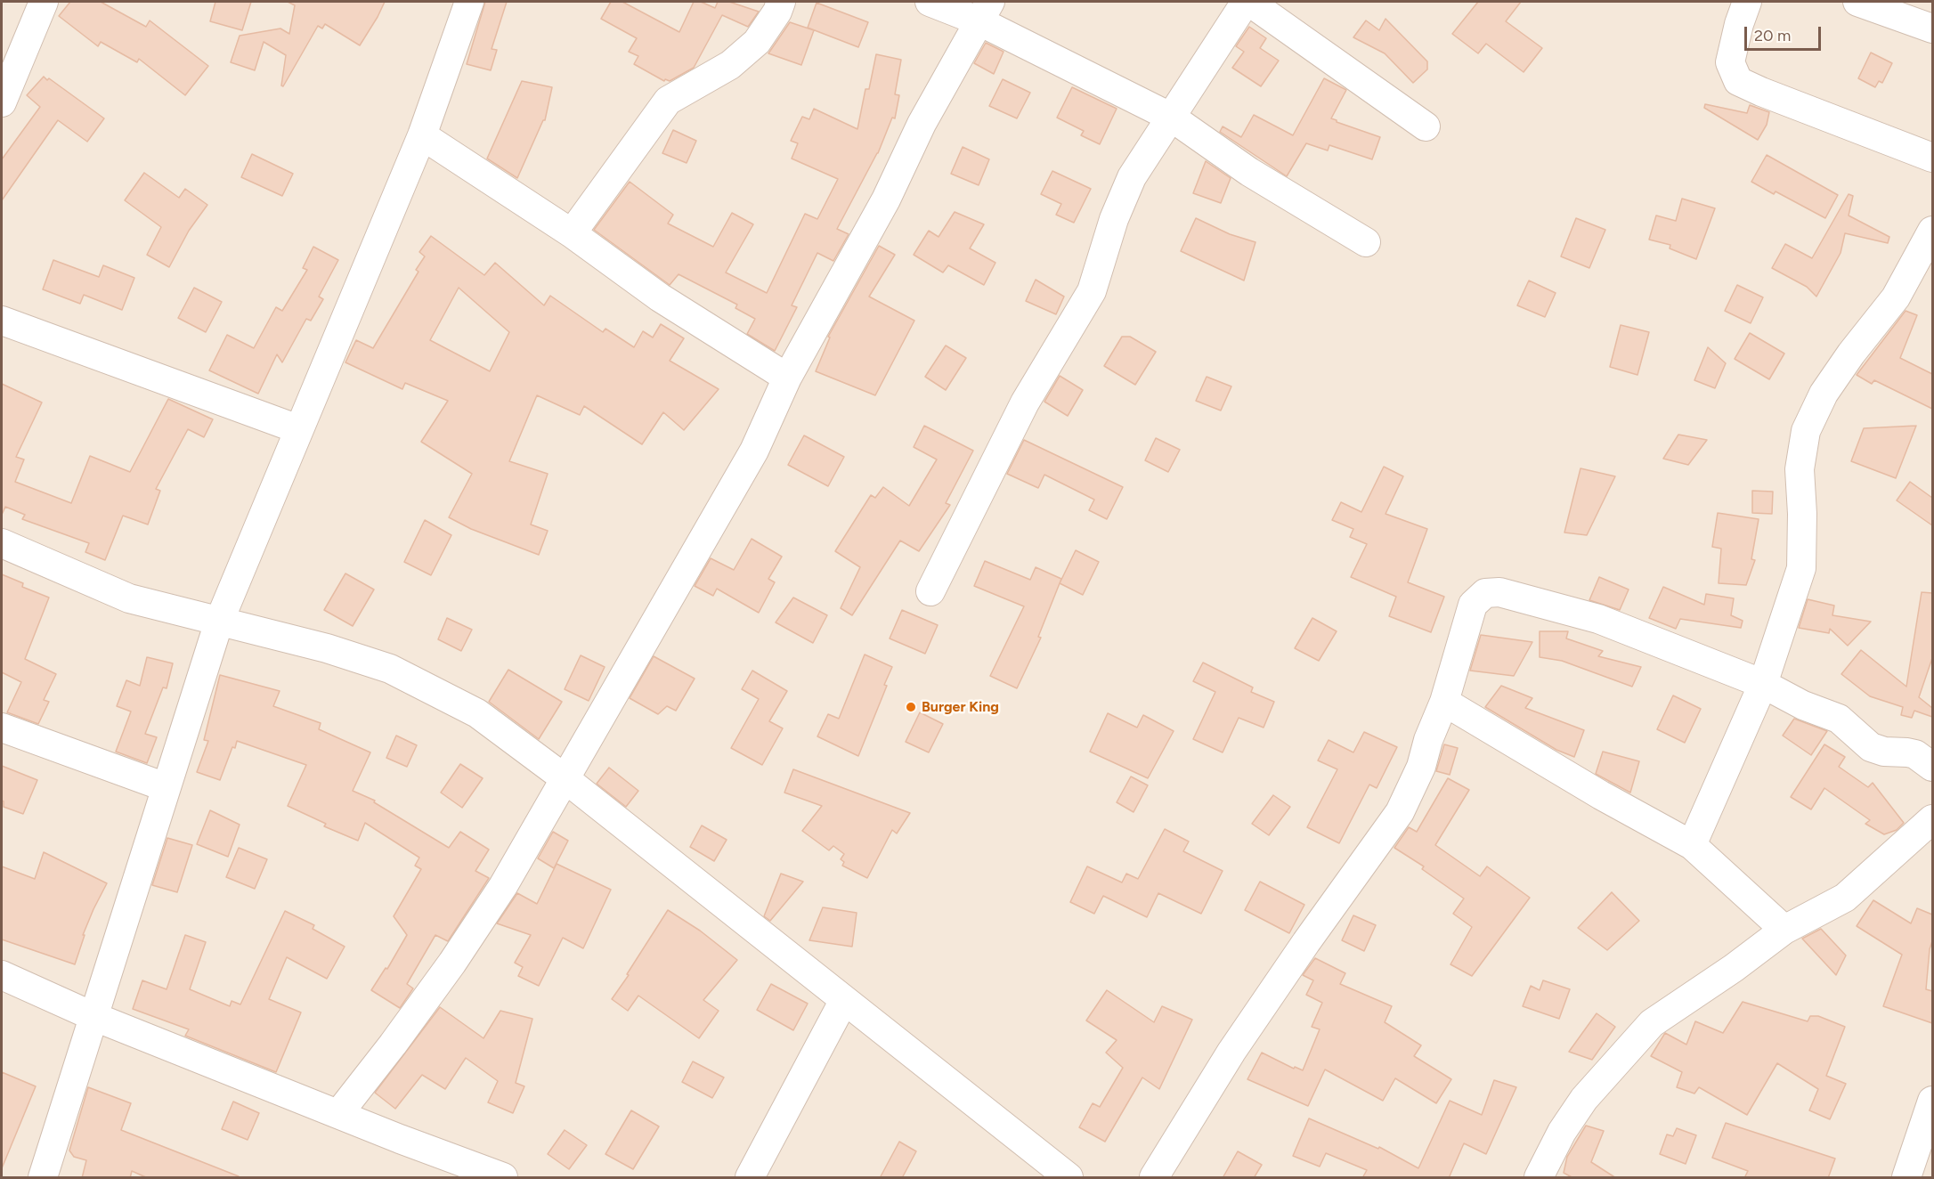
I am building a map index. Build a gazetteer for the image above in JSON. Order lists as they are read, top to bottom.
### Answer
{
  "places": ["Burger King"],
  "scale_bar": "20 m"
}
